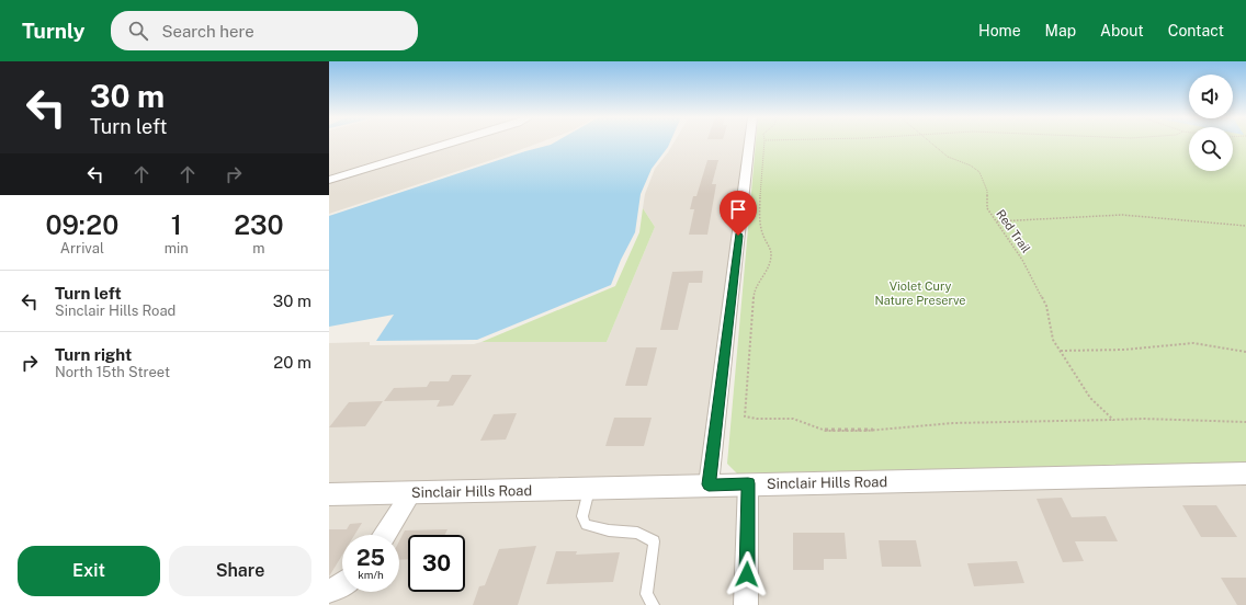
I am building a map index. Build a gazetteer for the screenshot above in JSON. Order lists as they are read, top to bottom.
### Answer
{
  "streets": {
    "street": ["Sinclair Hills Road"],
    "path": ["Red Trail"]
  },
  "parks": ["Violet Cury Nature Preserve"],
  "page": {
    "header": "Turnly",
    "search": "Search here",
    "nav": [
      "Home",
      "Map",
      "About",
      "Contact"
    ],
    "turn": ["30 m", "Turn left"],
    "eta": [
      "09:20",
      "Arrival",
      "1",
      "min",
      "230",
      "m"
    ],
    "list": [
      {
        "name": "Turn left",
        "note": "Sinclair Hills Road",
        "value": "30 m"
      },
      {
        "name": "Turn right",
        "note": "North 15th Street",
        "value": "20 m"
      }
    ],
    "speed": "25 km/h",
    "limit": "30",
    "buttons": ["Exit", "Share"]
  }
}
